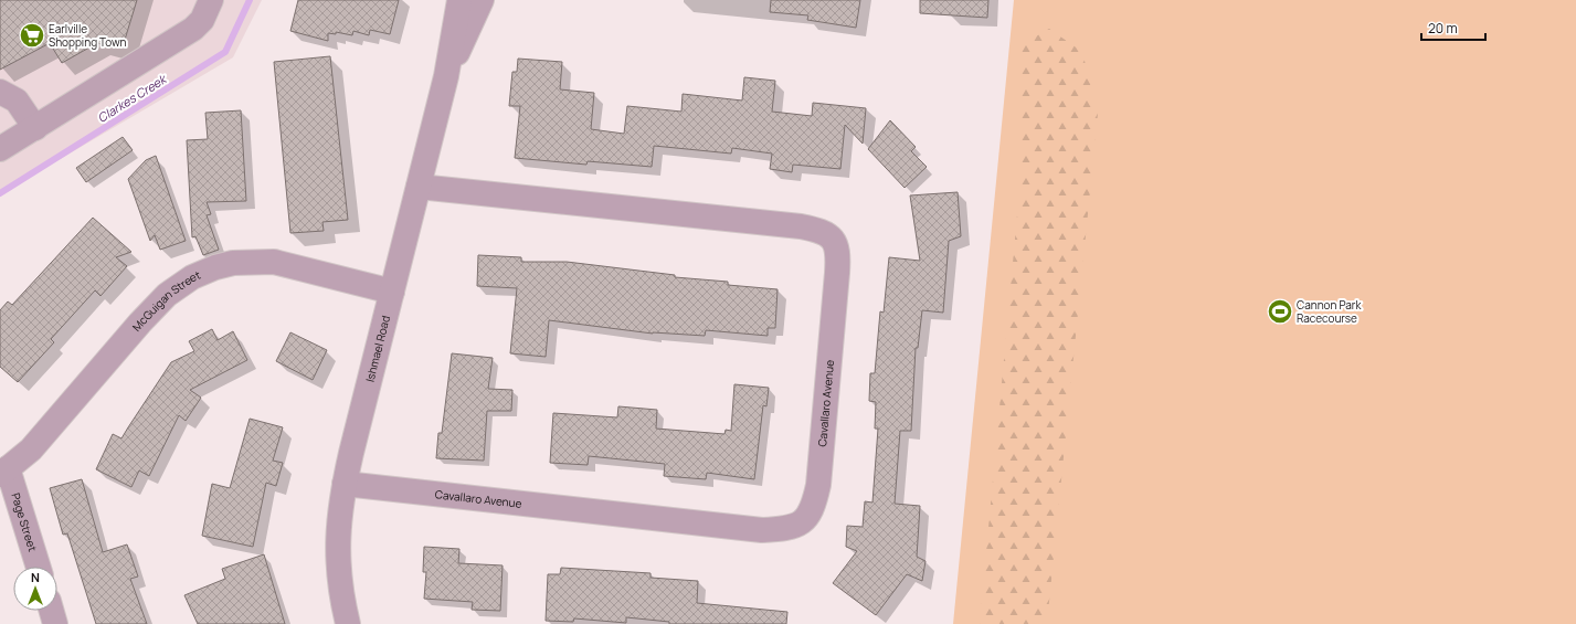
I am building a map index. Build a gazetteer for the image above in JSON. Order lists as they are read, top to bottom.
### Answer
{
  "streets": {
    "street": [
      "McGuigan Street",
      "Ishmael Road",
      "Cavallaro Avenue",
      "Page Street"
    ]
  },
  "crossings": [
    ["McGuigan Street", "Ishmael Road"],
    ["McGuigan Street", "Page Street"],
    ["Ishmael Road", "Cavallaro Avenue"]
  ],
  "water": ["Clarkes Creek"],
  "places": {
    "supermarket": ["Earlville Shopping Town"],
    "sports": ["Cannon Park Racecourse"]
  },
  "scale_bar": "20 m",
  "north": "top"
}
